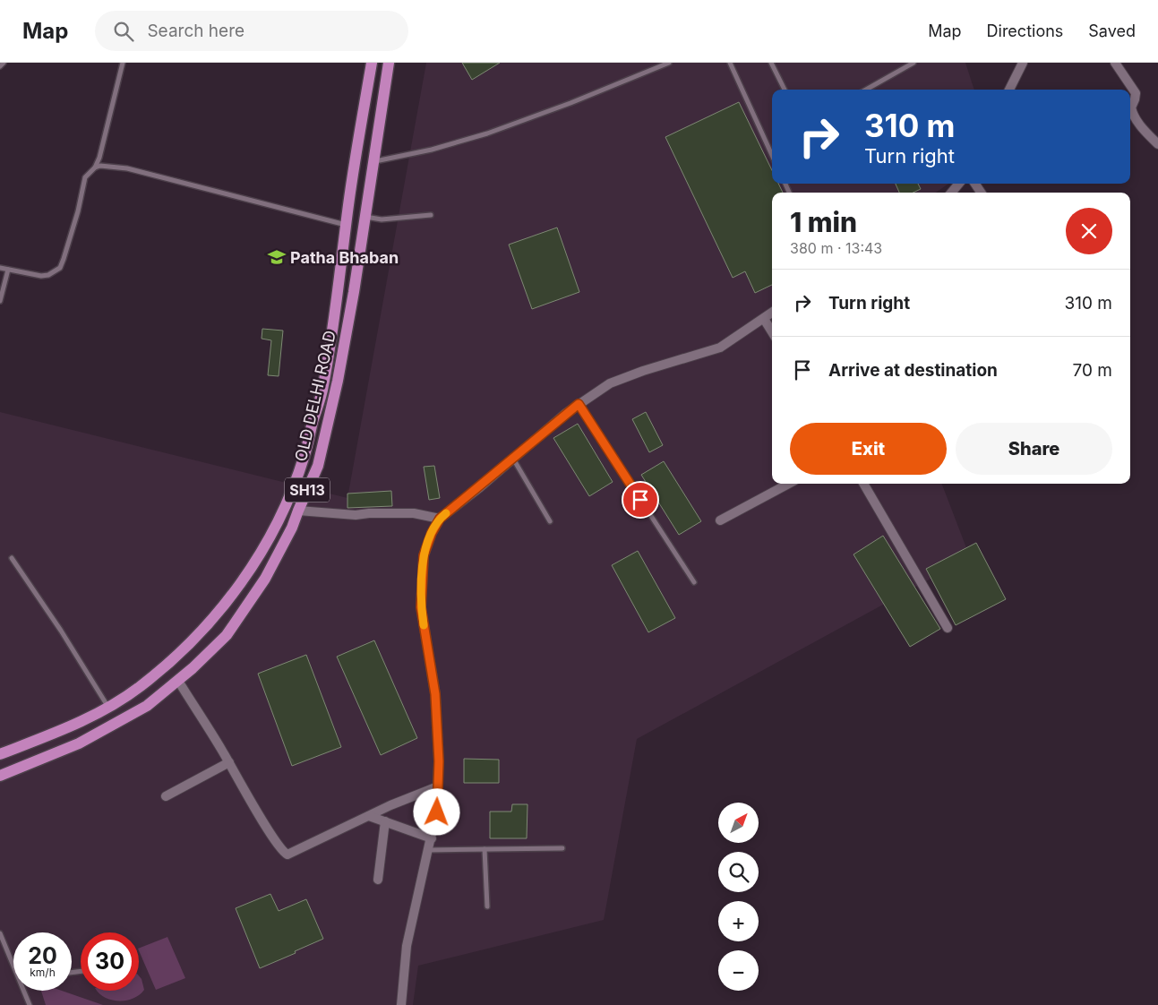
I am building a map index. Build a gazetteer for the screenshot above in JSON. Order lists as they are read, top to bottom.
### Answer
{
  "streets": {
    "main road": ["OLD DELHI ROAD", "SH13"]
  },
  "places": {
    "school or university": ["Patha Bhaban"]
  },
  "north": "top right",
  "page": {
    "header": "Map",
    "search": "Search here",
    "nav": ["Map", "Directions", "Saved"],
    "turn": ["310 m", "Turn right"],
    "heading": ["1 min", "380 m · 13:43"],
    "list": [
      {
        "name": "Turn right",
        "value": "310 m"
      },
      {
        "name": "Arrive at destination",
        "value": "70 m"
      }
    ],
    "buttons": ["Exit", "Share"],
    "map_buttons": ["+", "−"],
    "speed": "20 km/h",
    "limit": "30"
  }
}
